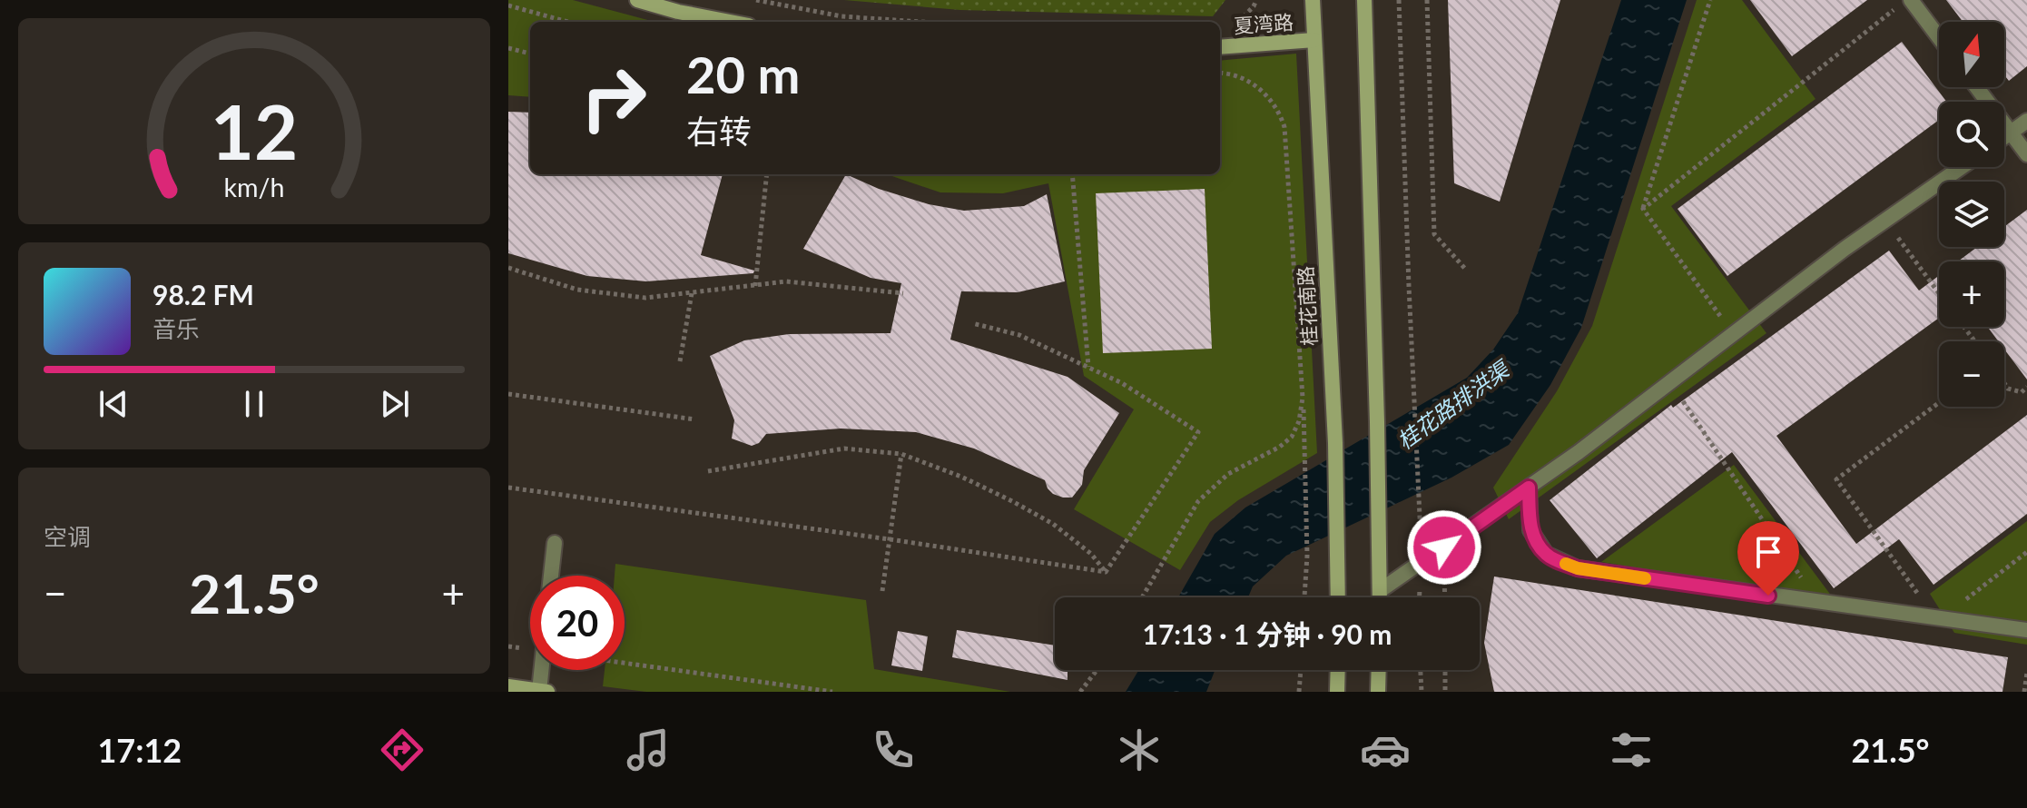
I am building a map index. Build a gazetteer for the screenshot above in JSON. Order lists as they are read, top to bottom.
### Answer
{
  "streets": {
    "main road": ["夏湾路", "桂花南路"]
  },
  "crossings": [
    ["夏湾路", "桂花南路"]
  ],
  "water": ["桂花路排洪渠"],
  "north": "top",
  "page": {
    "map_buttons": ["+", "−"],
    "turn": ["20 m", "右转"],
    "song": ["98.2 FM", "音乐"],
    "tile": "空调",
    "heat": ["−", "21.5°", "+"],
    "limit": "20",
    "trip": "17:13 · 1 分钟 · 90 m",
    "tabs": ["17:12", "21.5°"],
    "gauge": ["12", "km/h"]
  }
}
